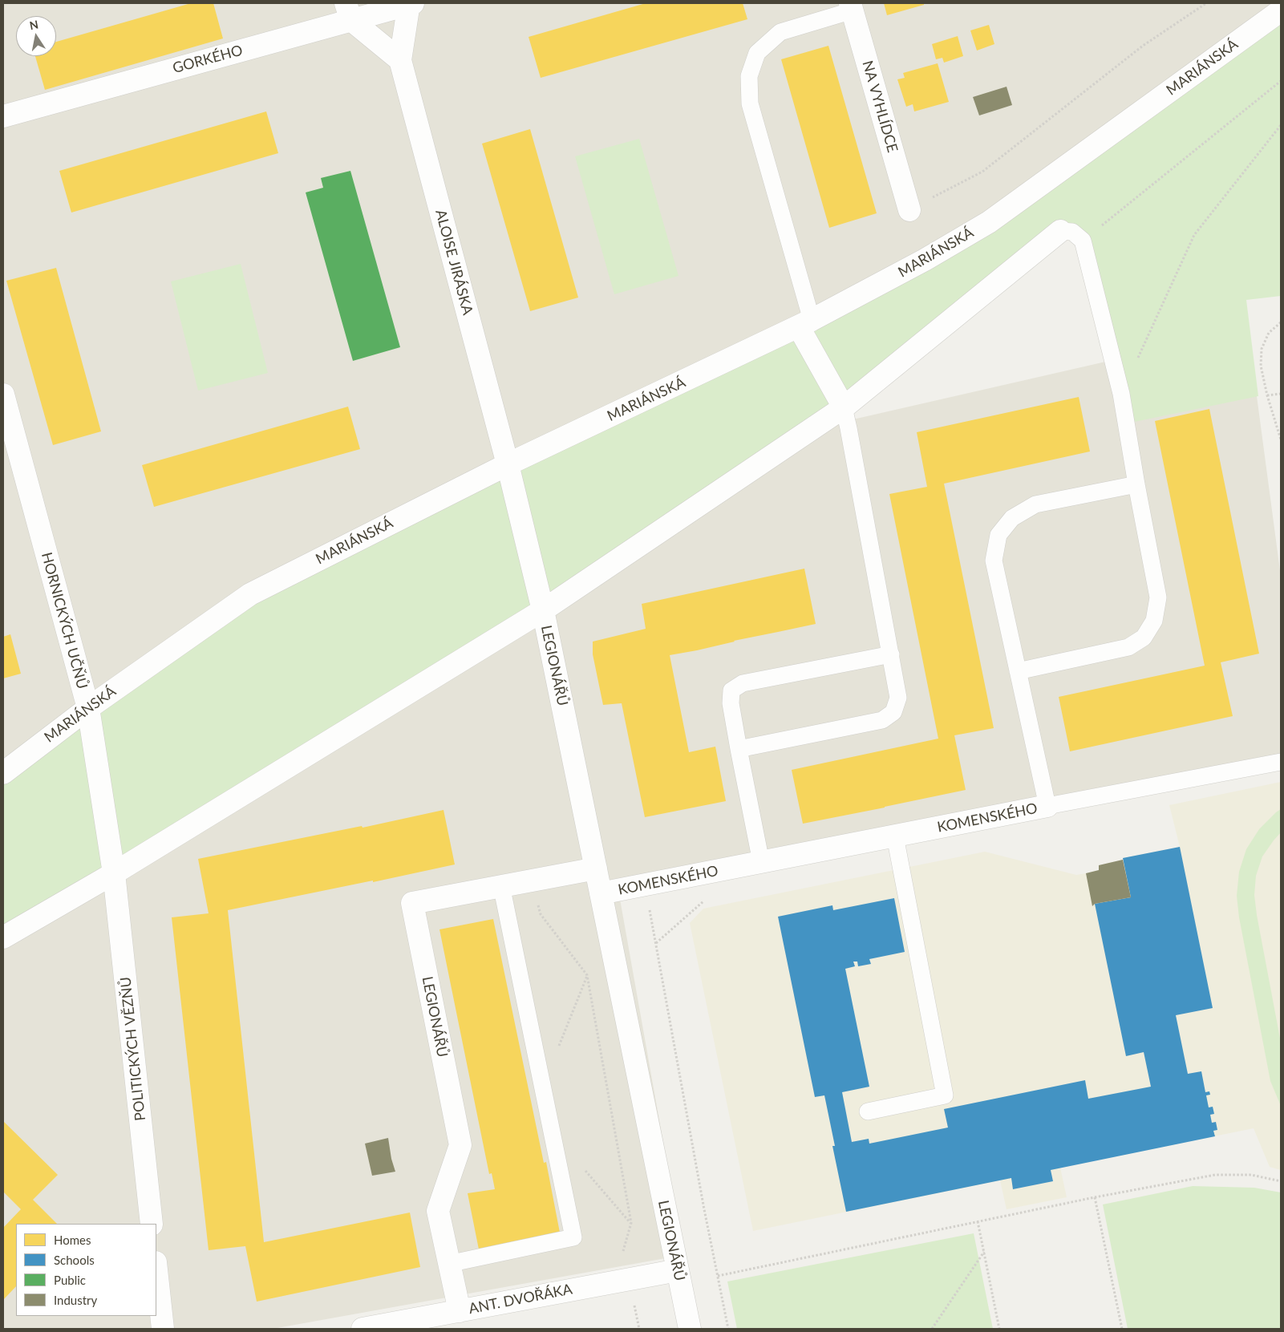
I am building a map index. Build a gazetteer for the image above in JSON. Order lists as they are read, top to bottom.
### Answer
{
  "streets": {
    "street": [
      "GORKÉHO",
      "MARIÁNSKÁ",
      "NA VYHLÍDCE",
      "ALOISE JIRÁSKA",
      "HORNICKÝCH UČŇŮ",
      "LEGIONÁŘŮ",
      "KOMENSKÉHO",
      "POLITICKÝCH VĚZŇŮ",
      "ANT. DVOŘÁKA"
    ]
  },
  "crossings": [
    ["GORKÉHO", "ALOISE JIRÁSKA"],
    ["MARIÁNSKÁ", "ALOISE JIRÁSKA"],
    ["MARIÁNSKÁ", "HORNICKÝCH UČŇŮ"],
    ["MARIÁNSKÁ", "LEGIONÁŘŮ"],
    ["ALOISE JIRÁSKA", "LEGIONÁŘŮ"],
    ["HORNICKÝCH UČŇŮ", "POLITICKÝCH VĚZŇŮ"],
    ["LEGIONÁŘŮ", "KOMENSKÉHO"],
    ["LEGIONÁŘŮ", "ANT. DVOŘÁKA"]
  ],
  "legend": [
    "Homes",
    "Schools",
    "Public",
    "Industry"
  ],
  "north": "top"
}
